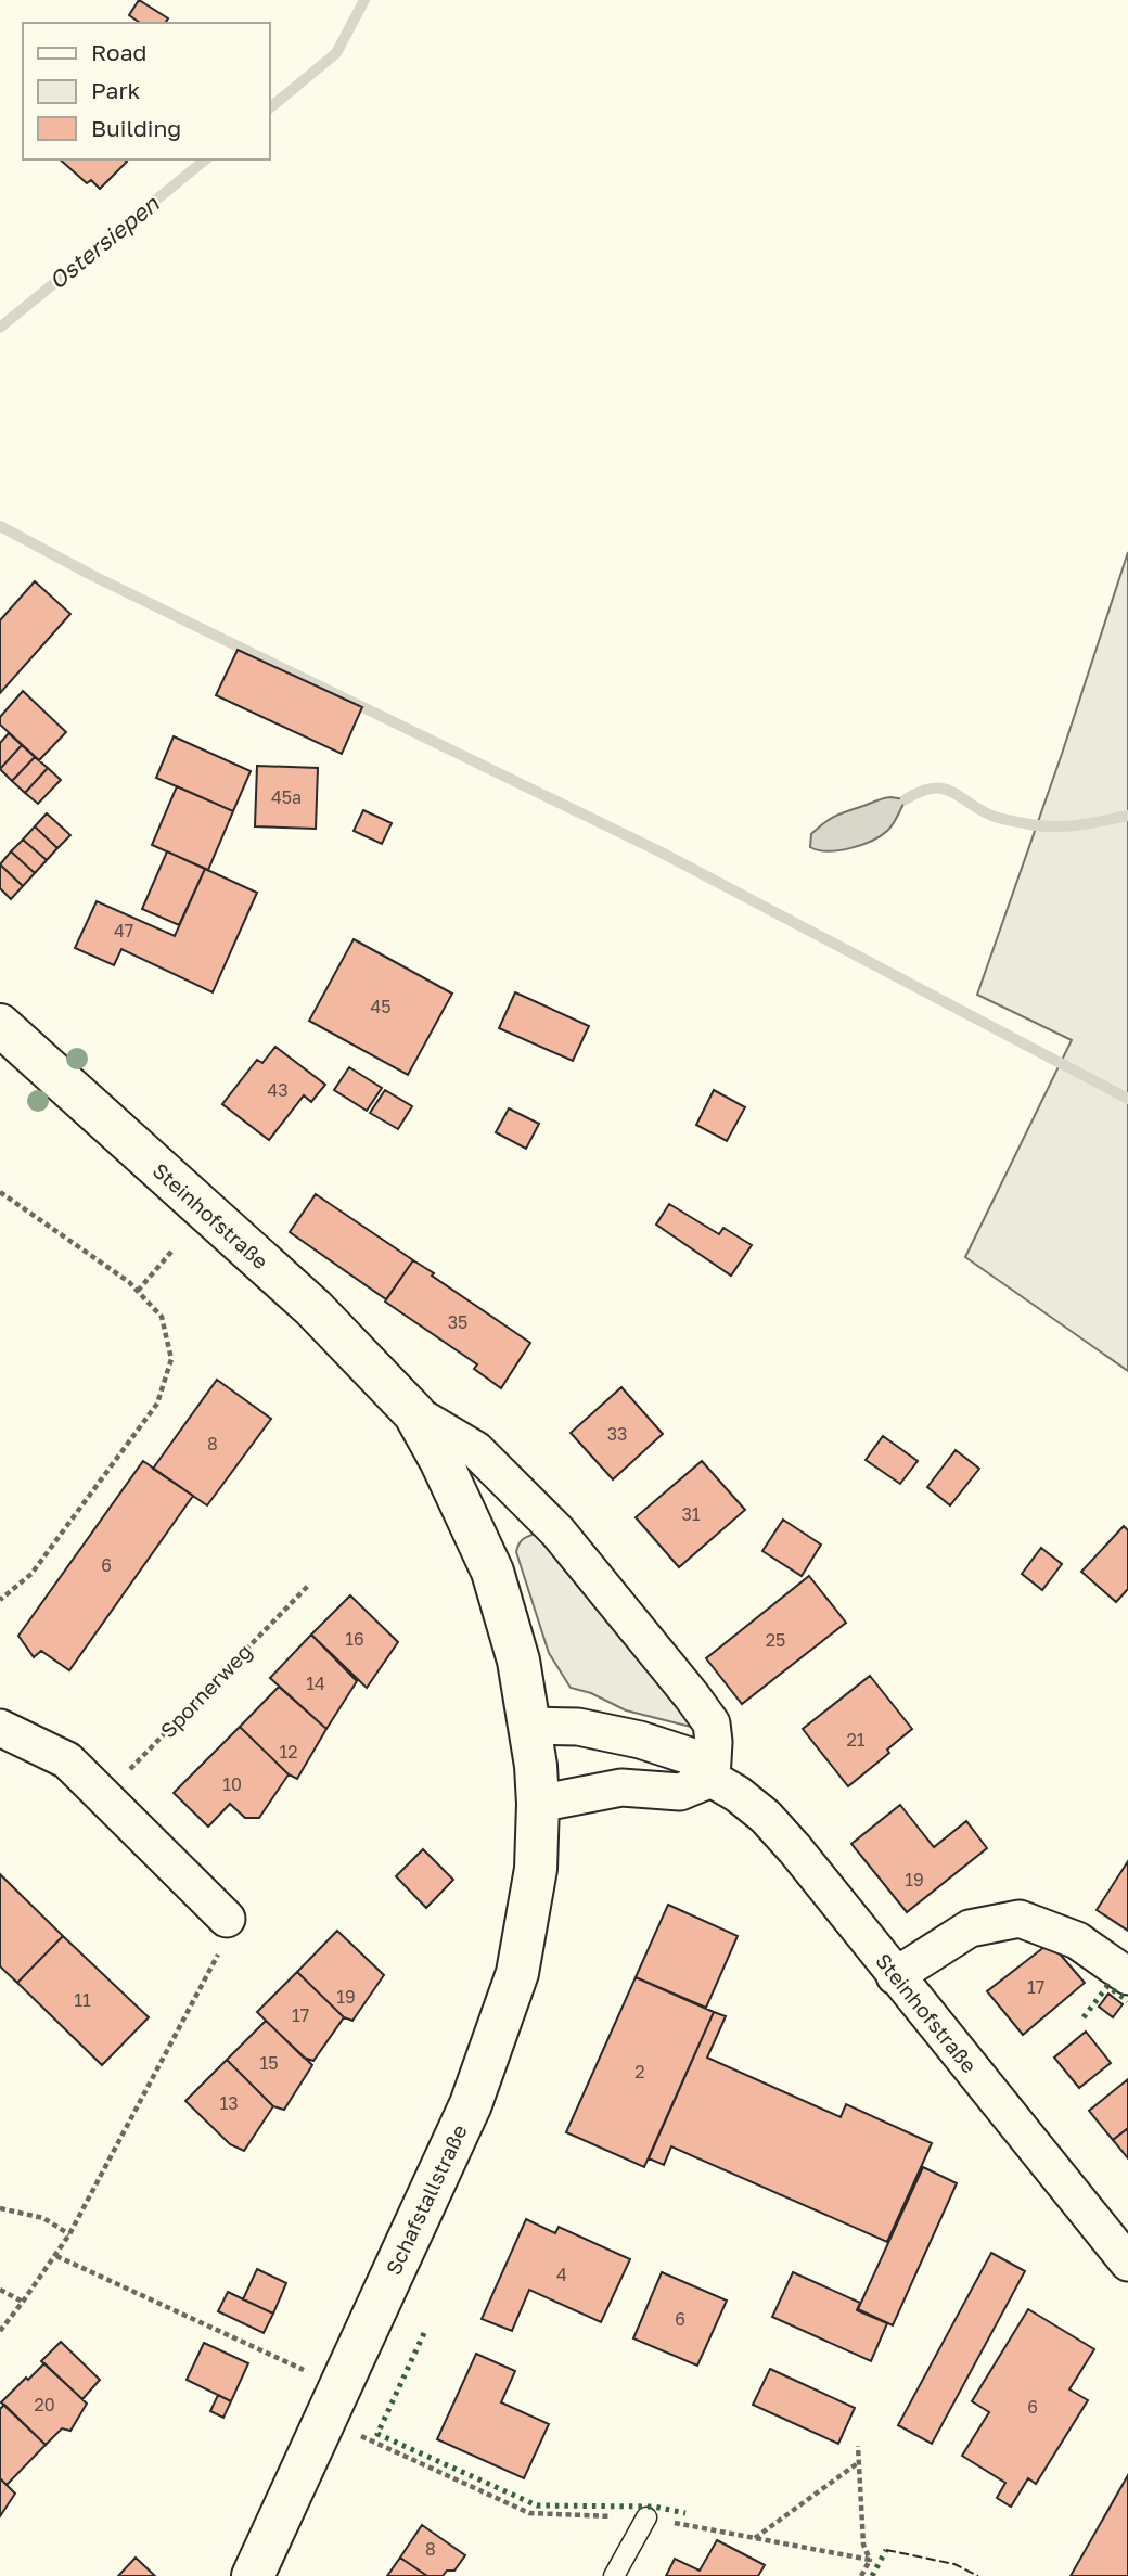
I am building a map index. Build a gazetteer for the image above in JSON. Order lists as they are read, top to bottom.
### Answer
{
  "streets": {
    "street": ["Steinhofstraße", "Schafstallstraße"],
    "path": ["Spornerweg"]
  },
  "crossings": [
    ["Steinhofstraße", "Schafstallstraße"]
  ],
  "water": ["Ostersiepen"],
  "house_numbers": [
    "45a",
    "47",
    "45",
    "43",
    "35",
    "33",
    "8",
    "31",
    "6",
    "16",
    "25",
    "14",
    "21",
    "12",
    "10",
    "19",
    "17",
    "19",
    "11",
    "17",
    "15",
    "2",
    "13",
    "4",
    "6",
    "20",
    "6",
    "8"
  ],
  "legend": ["Road", "Park", "Building"]
}
